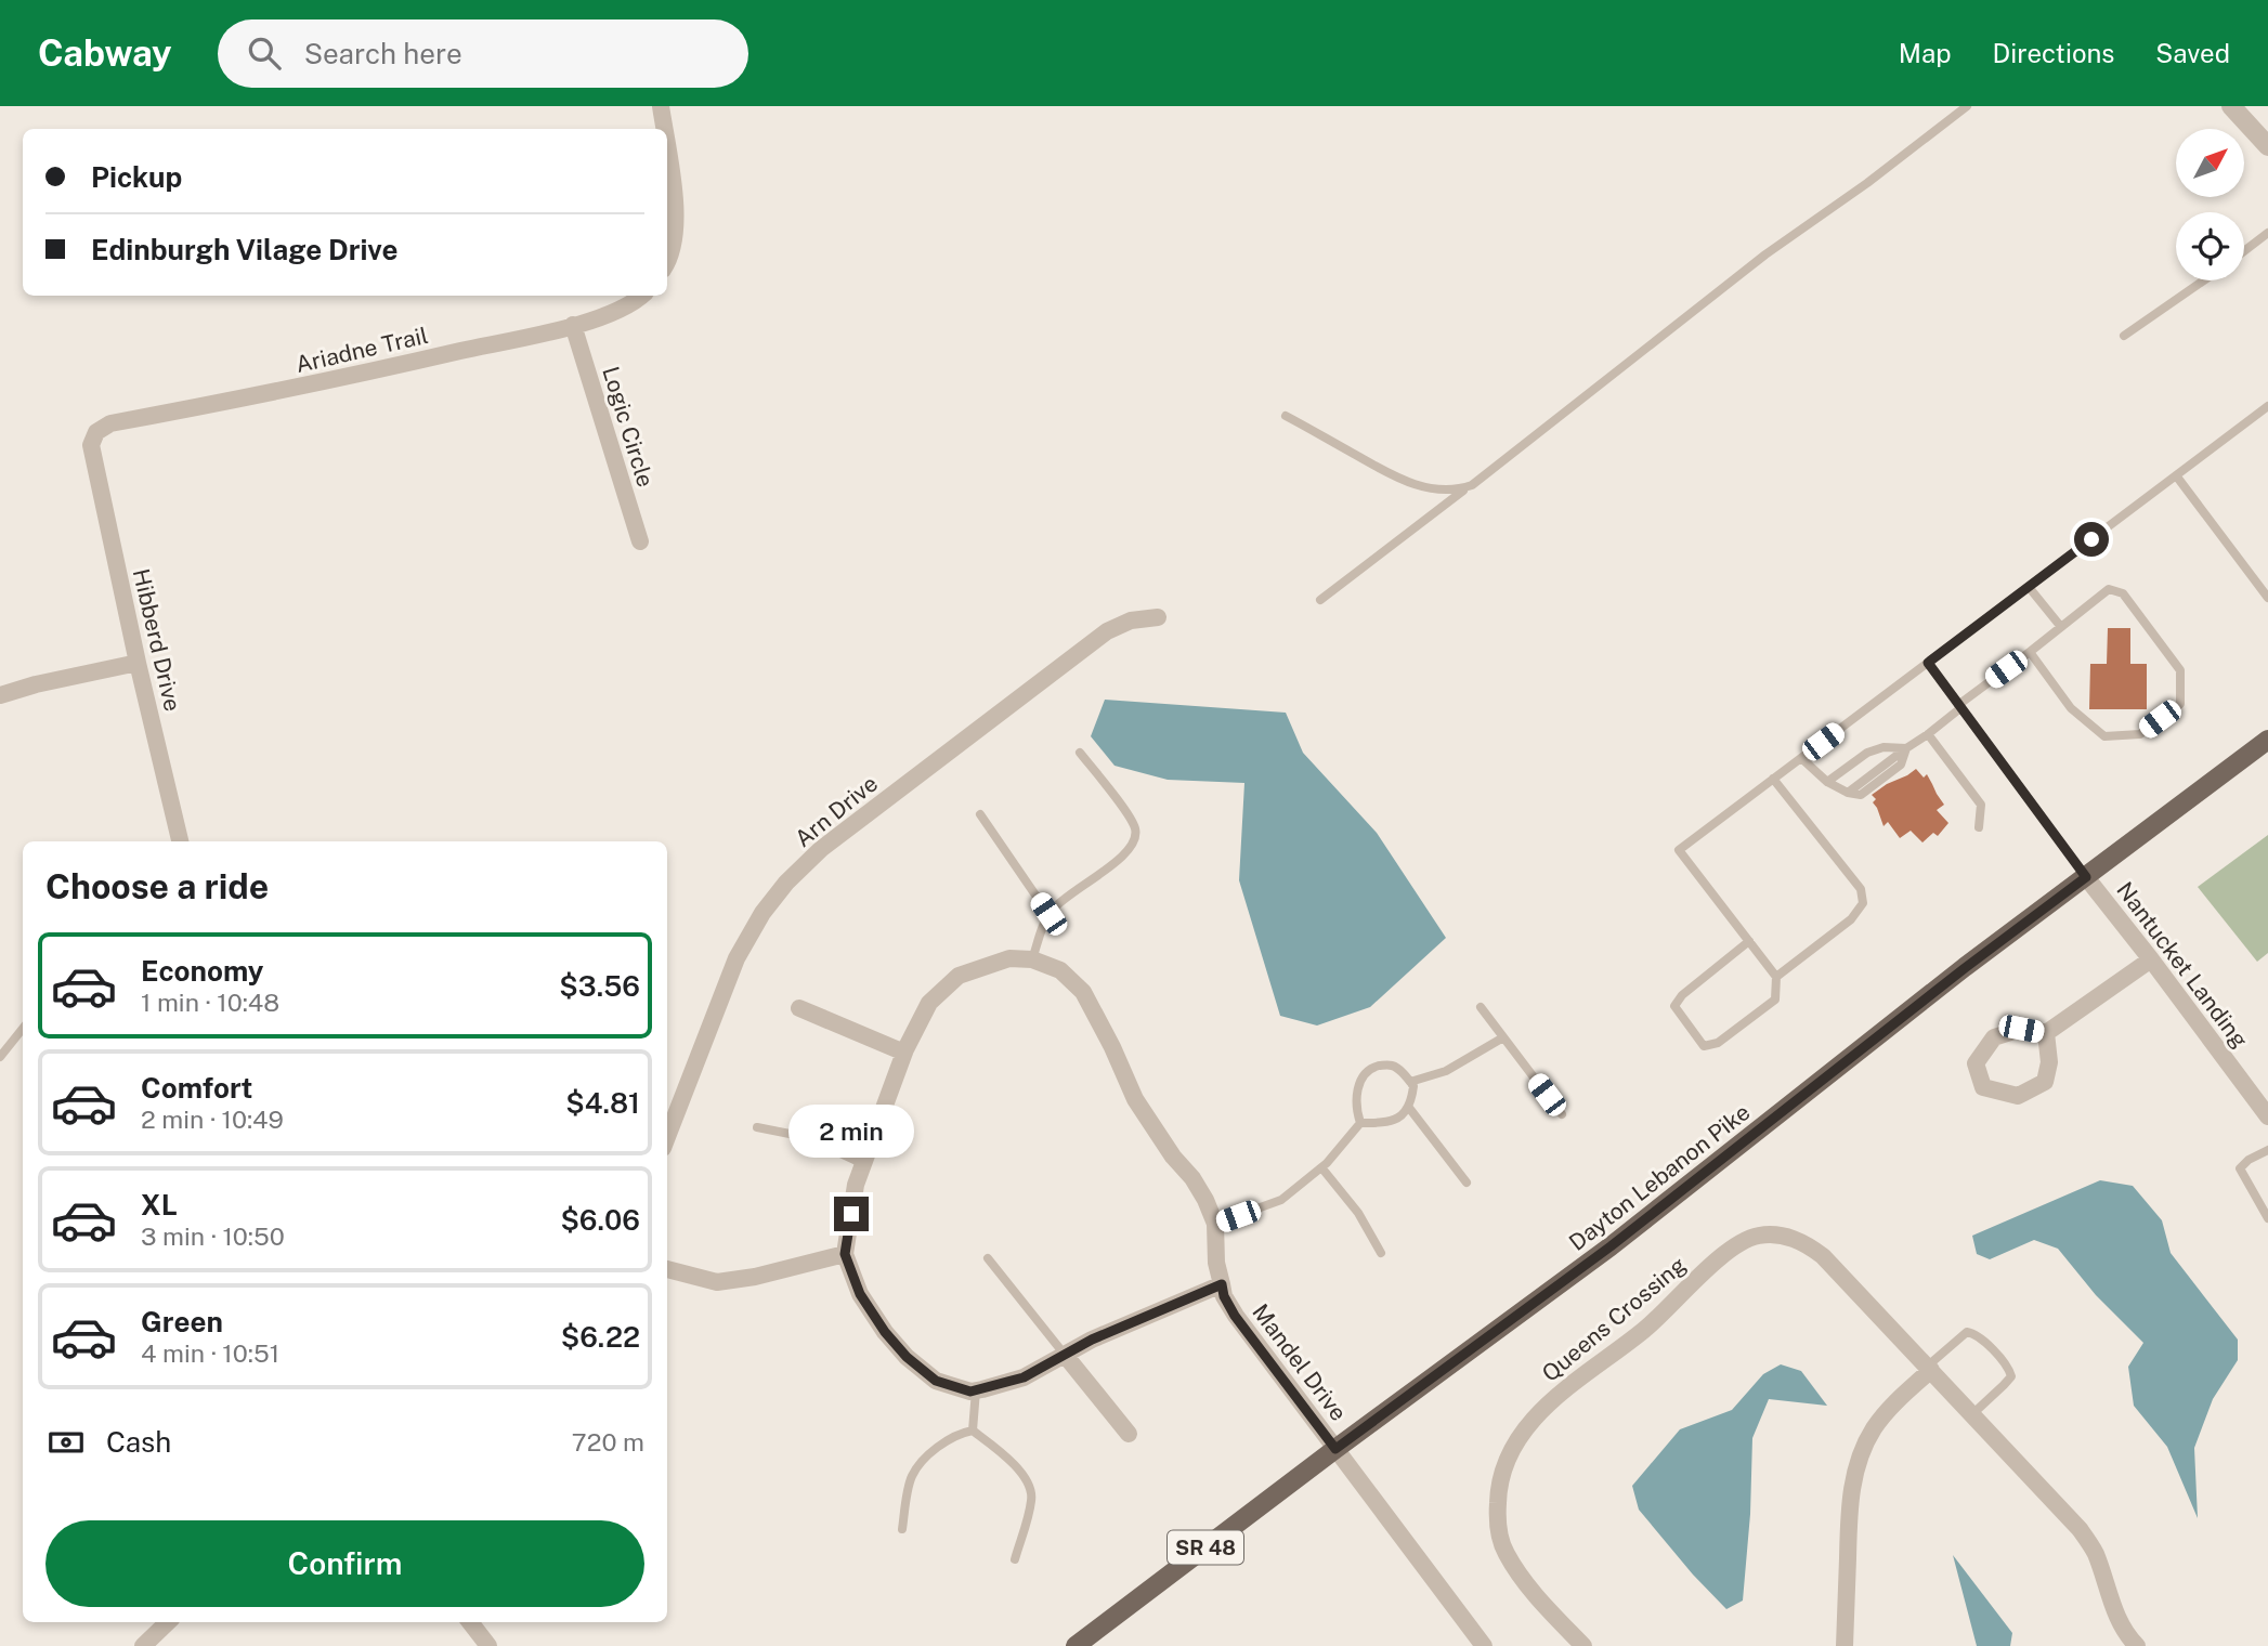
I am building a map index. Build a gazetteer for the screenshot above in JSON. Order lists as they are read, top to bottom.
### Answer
{
  "streets": {
    "main road": ["Dayton Lebanon Pike", "SR 48"],
    "street": [
      "Ariadne Trail",
      "Logic Circle",
      "Hibberd Drive",
      "Arn Drive",
      "Nantucket Landing",
      "Queens Crossing",
      "Mandel Drive"
    ]
  },
  "crossings": [
    ["Ariadne Trail", "Logic Circle"],
    ["Ariadne Trail", "Hibberd Drive"],
    ["Nantucket Landing", "Dayton Lebanon Pike"],
    ["Dayton Lebanon Pike", "Mandel Drive"]
  ],
  "north": "top right",
  "page": {
    "header": "Cabway",
    "search": "Search here",
    "nav": ["Map", "Directions", "Saved"],
    "banner": ["Pickup", "Edinburgh Vilage Drive"],
    "heading": "Choose a ride",
    "list": [
      {
        "name": "Economy",
        "note": "1 min · 10:48",
        "value": "$3.56"
      },
      {
        "name": "Comfort",
        "note": "2 min · 10:49",
        "value": "$4.81"
      },
      {
        "name": "XL",
        "note": "3 min · 10:50",
        "value": "$6.06"
      },
      {
        "name": "Green",
        "note": "4 min · 10:51",
        "value": "$6.22"
      }
    ],
    "bubble": "2 min",
    "pay": ["Cash", "720 m"],
    "buttons": "Confirm"
  }
}
